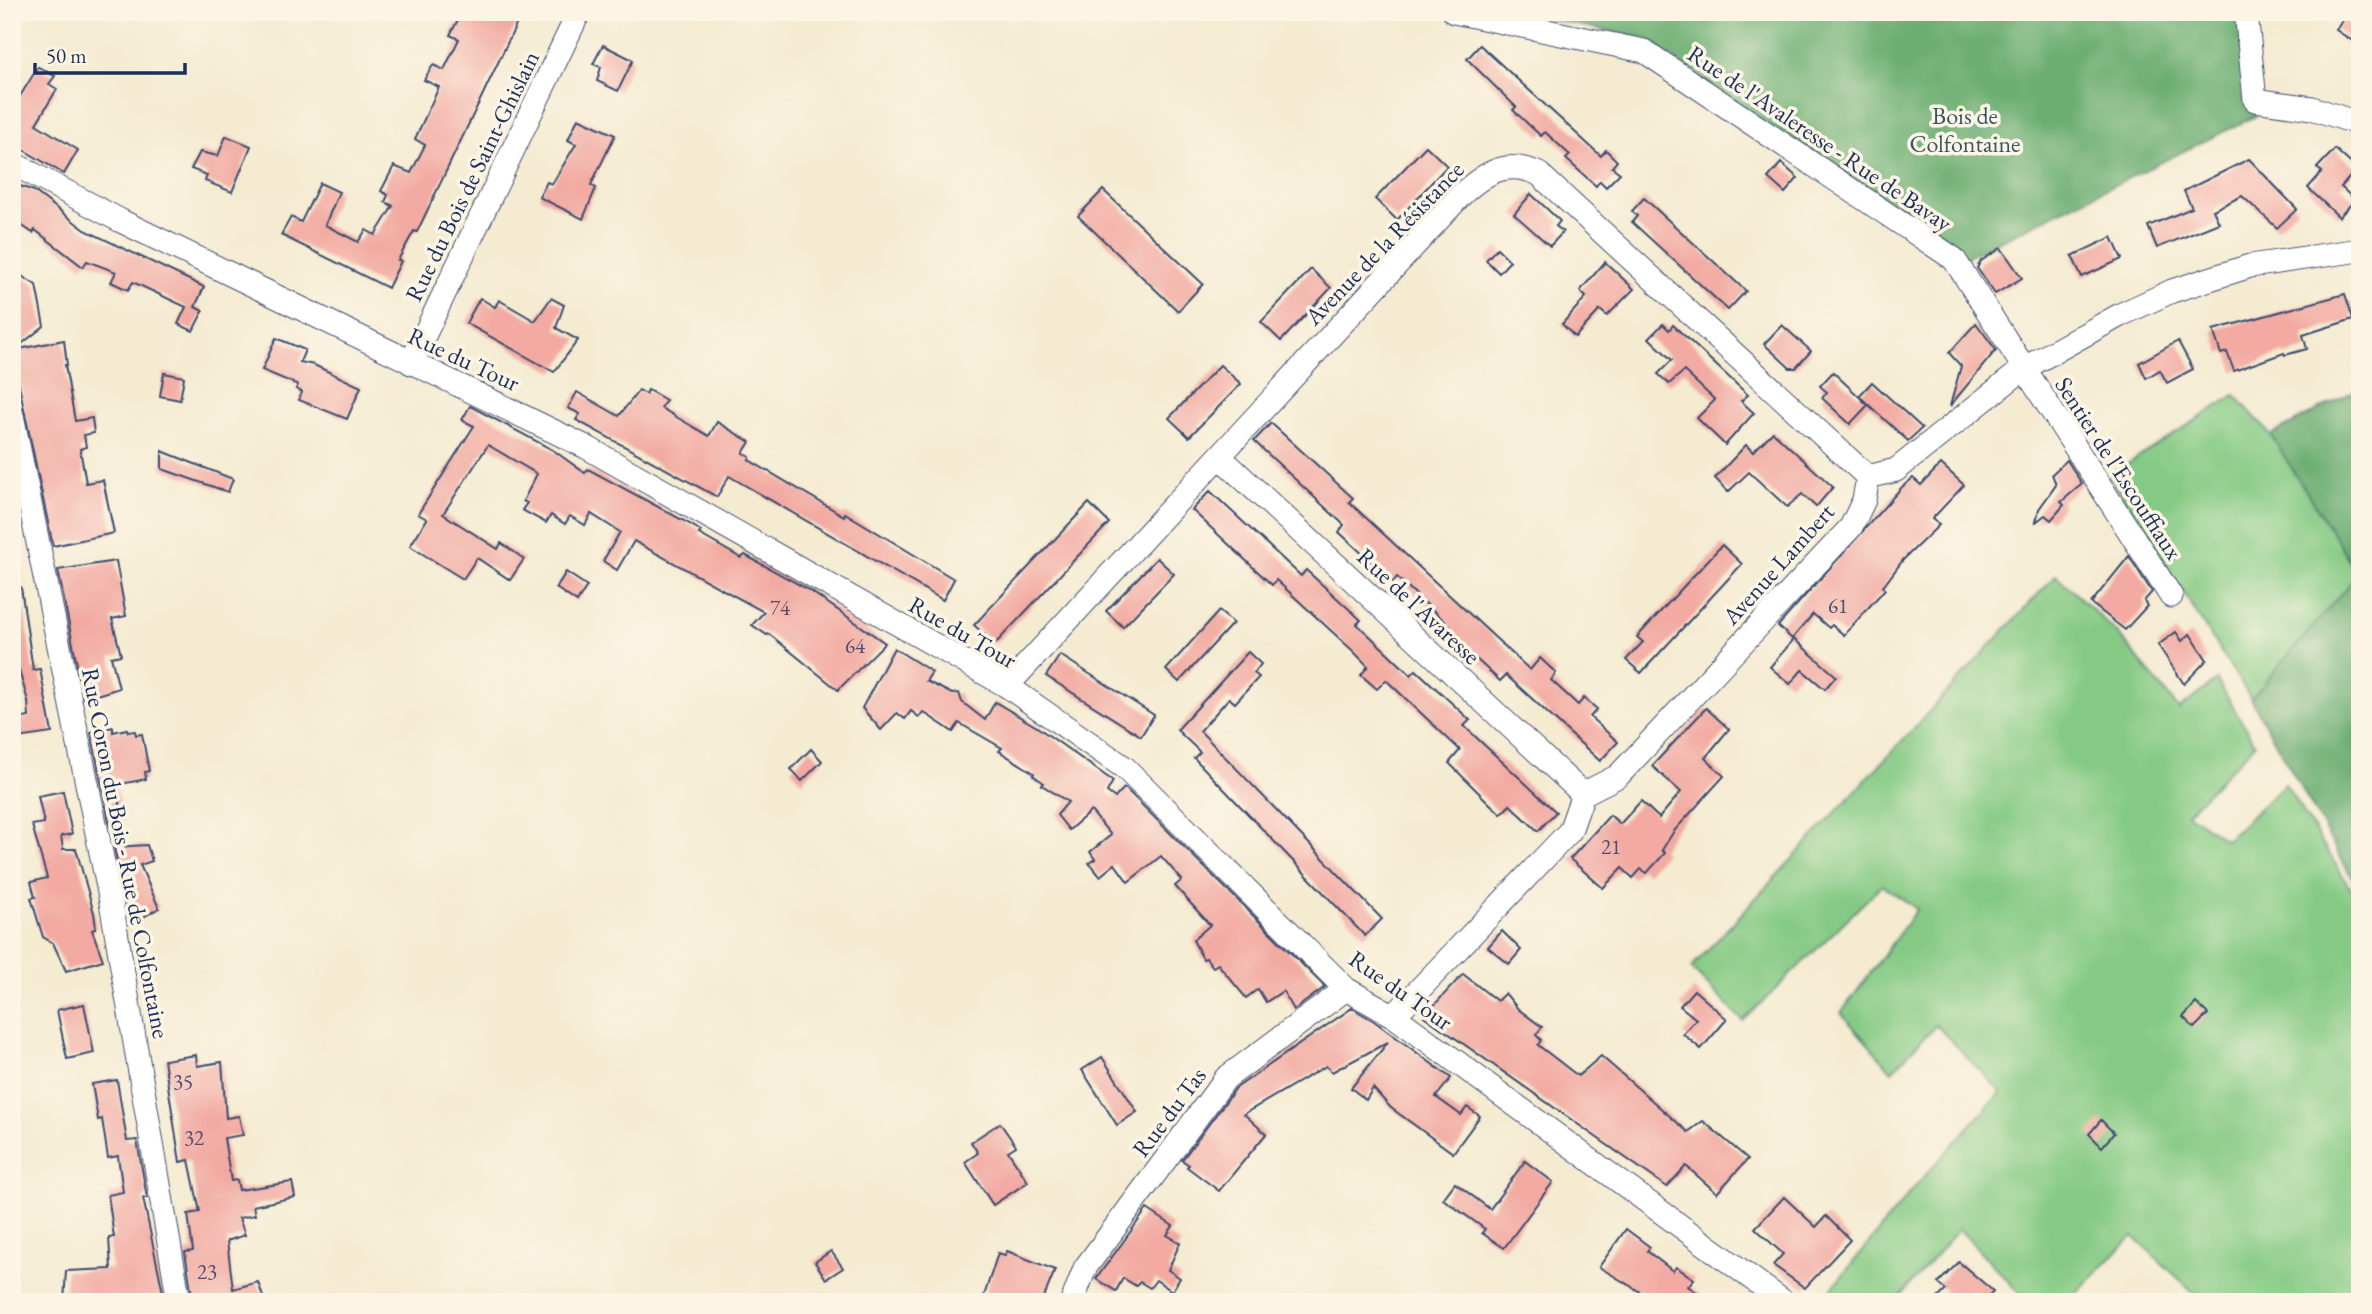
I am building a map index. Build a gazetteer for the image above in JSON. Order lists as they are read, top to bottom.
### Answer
{
  "streets": {
    "street": [
      "Rue de l'Avaleresse - Rue de Bavay",
      "Rue du Bois de Saint-Ghislain",
      "Avenue de la Résistance",
      "Rue du Tour",
      "Sentier de l'Escouffiaux",
      "Avenue Lambert",
      "Rue de l'Avaresse",
      "Rue Coron du Bois - Rue de Colfontaine",
      "Rue du Tas"
    ]
  },
  "crossings": [
    ["Rue de l'Avaleresse - Rue de Bavay", "Sentier de l'Escouffiaux"],
    ["Rue du Bois de Saint-Ghislain", "Rue du Tour"],
    ["Avenue de la Résistance", "Rue du Tour"],
    ["Avenue de la Résistance", "Avenue Lambert"],
    ["Avenue de la Résistance", "Rue de l'Avaresse"],
    ["Rue du Tour", "Rue du Tas"],
    ["Avenue Lambert", "Rue de l'Avaresse"]
  ],
  "parks": ["Bois de Colfontaine"],
  "house_numbers": [
    "61",
    "74",
    "64",
    "21",
    "35",
    "32",
    "23"
  ],
  "scale_bar": "50 m"
}
